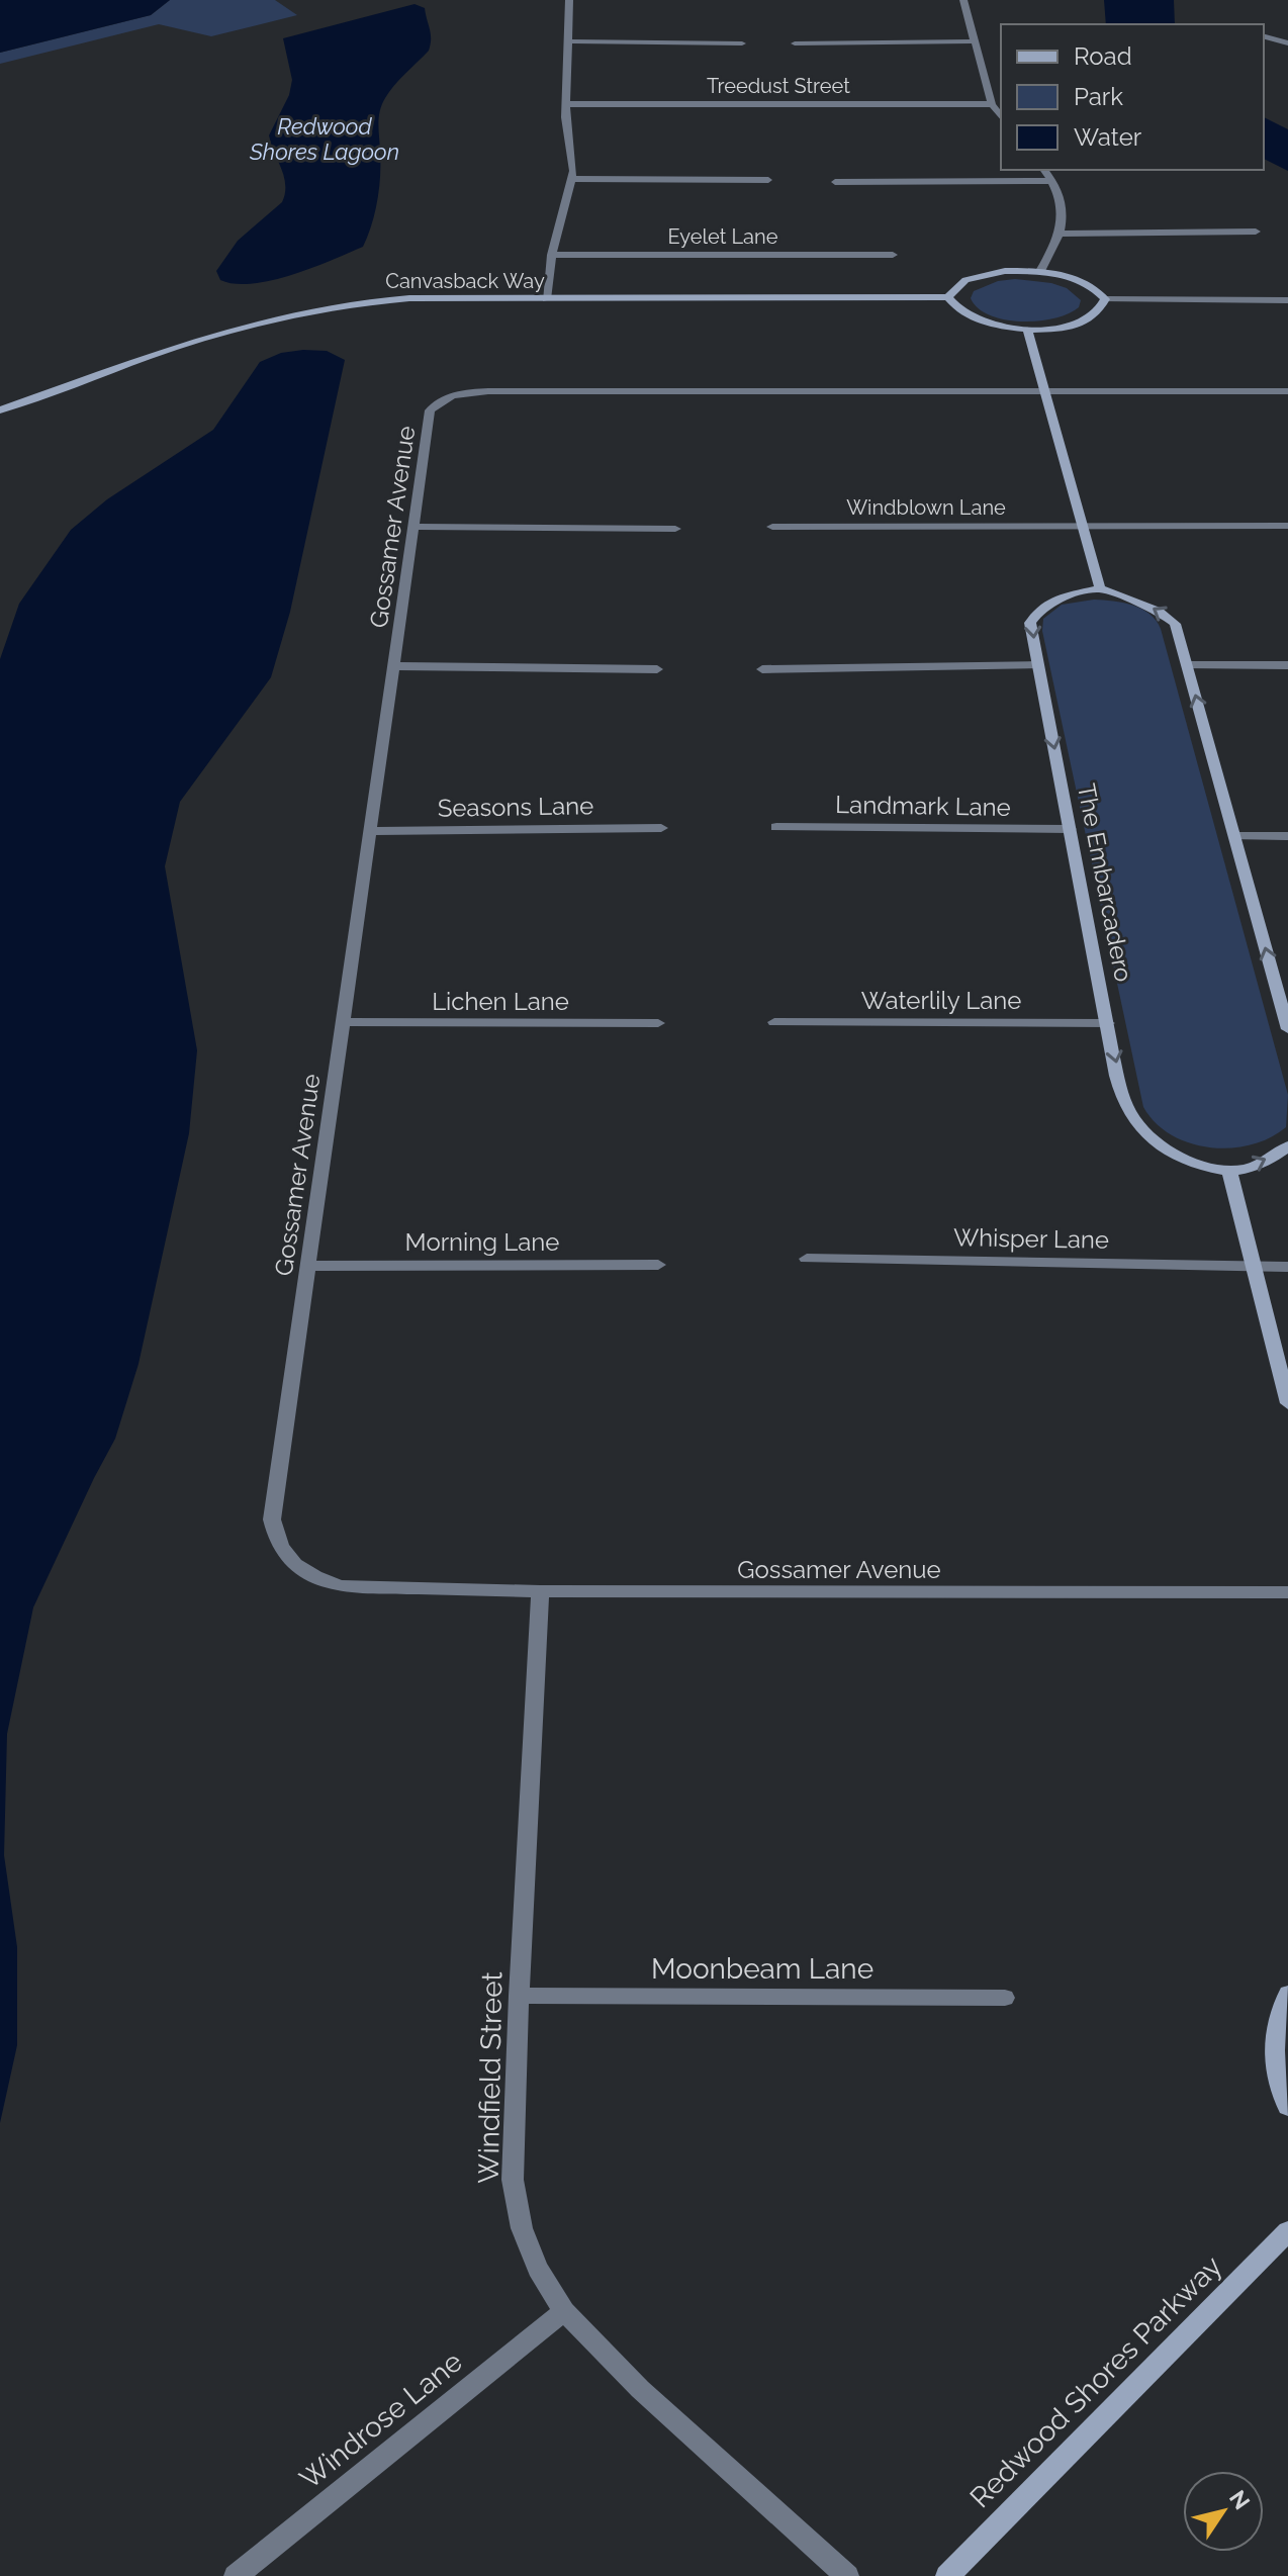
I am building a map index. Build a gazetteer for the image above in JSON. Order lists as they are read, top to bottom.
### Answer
{
  "streets": {
    "street": [
      "Treedust Street",
      "Eyelet Lane",
      "Canvasback Way",
      "Windblown Lane",
      "Gossamer Avenue",
      "Landmark Lane",
      "Seasons Lane",
      "The Embarcadero",
      "Waterlily Lane",
      "Lichen Lane",
      "Whisper Lane",
      "Morning Lane",
      "Moonbeam Lane",
      "Windfield Street",
      "Redwood Shores Parkway",
      "Windrose Lane"
    ]
  },
  "crossings": [
    ["Gossamer Avenue", "Seasons Lane"],
    ["Gossamer Avenue", "Lichen Lane"],
    ["Gossamer Avenue", "Morning Lane"],
    ["Gossamer Avenue", "Windfield Street"],
    ["Landmark Lane", "The Embarcadero"],
    ["The Embarcadero", "Waterlily Lane"],
    ["Moonbeam Lane", "Windfield Street"],
    ["Windfield Street", "Windrose Lane"]
  ],
  "water": ["Redwood Shores Lagoon"],
  "legend": ["Road", "Park", "Water"],
  "north": "top right"
}
